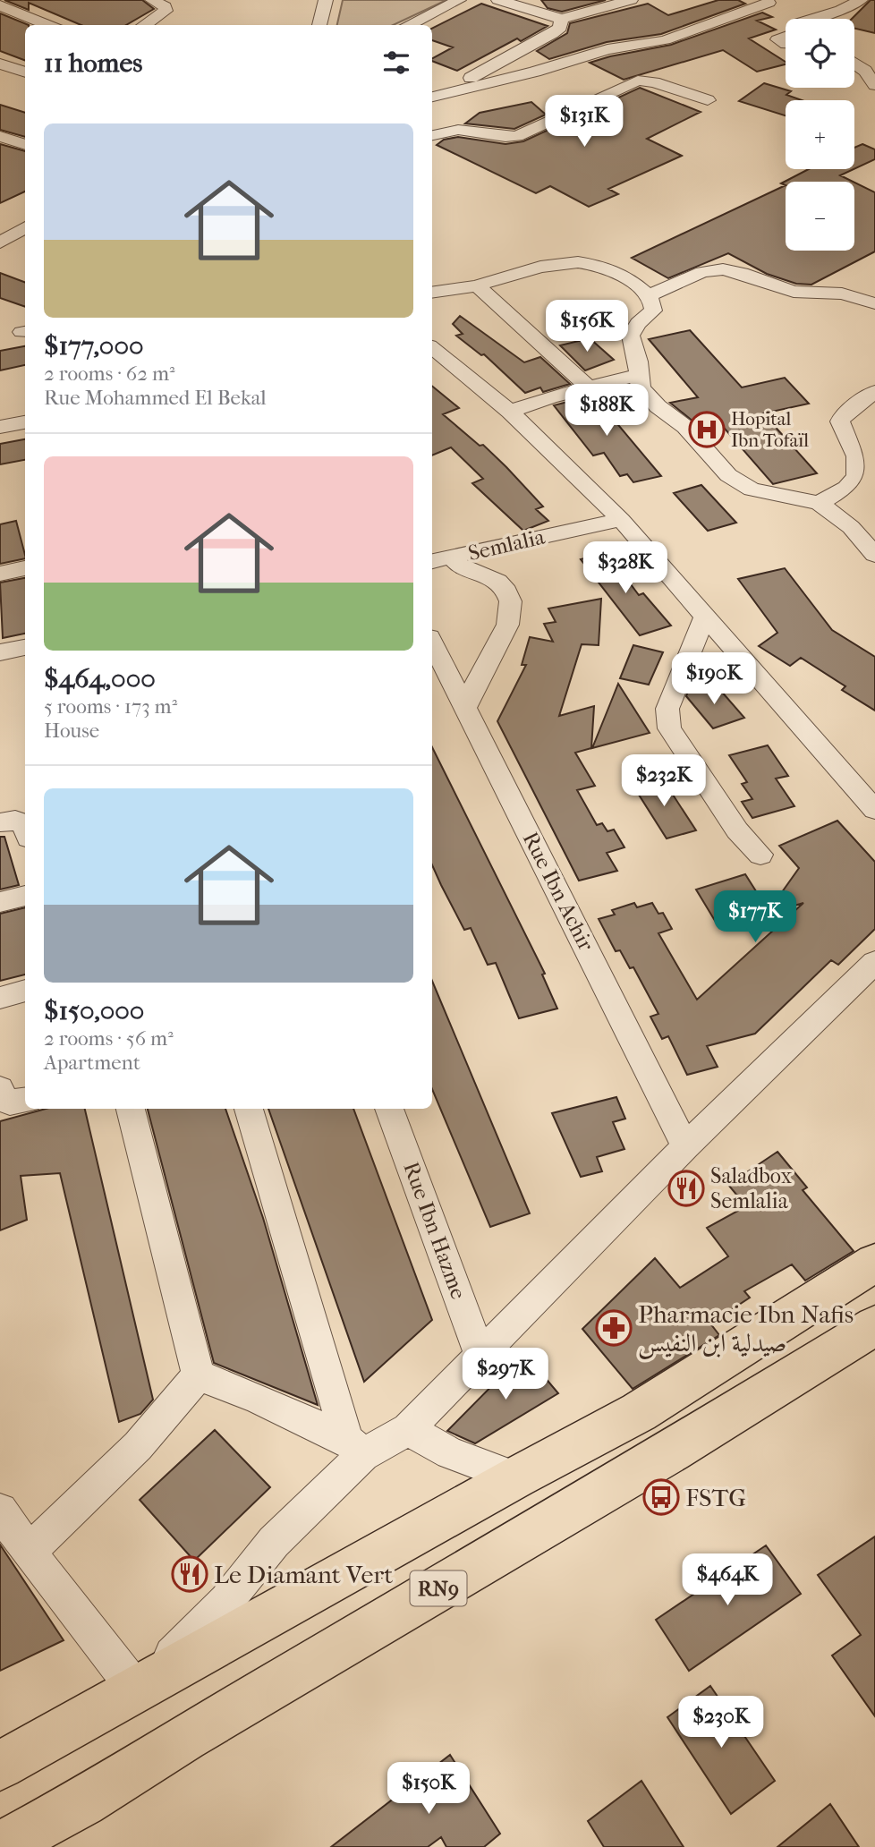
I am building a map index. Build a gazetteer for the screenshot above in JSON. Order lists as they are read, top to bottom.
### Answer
{
  "streets": {
    "main road": ["RN9"],
    "street": ["Semlalia", "Rue Ibn Achir", "Rue Ibn Hazme"]
  },
  "places": {
    "hospital": ["Hopital Ibn Tofaïl"],
    "restaurant": ["Saladbox Semlalia", "Le Diamant Vert"],
    "pharmacy": ["Pharmacie Ibn Nafis صيدلية ابن النفيس"],
    "bus stop": ["FSTG"]
  },
  "page": {
    "map_buttons": ["+", "−"],
    "heading": "11 homes",
    "price": [
      "$131K",
      "$156K",
      "$188K",
      "$328K",
      "$190K",
      "$232K",
      "$177K",
      "$297K",
      "$464K",
      "$230K",
      "$150K"
    ],
    "list": [
      {
        "name": "$177,000",
        "note": "2 rooms · 62 m² · Rue Mohammed El Bekal"
      },
      {
        "name": "$464,000",
        "note": "5 rooms · 173 m² · House"
      },
      {
        "name": "$150,000",
        "note": "2 rooms · 56 m² · Apartment"
      }
    ]
  }
}
